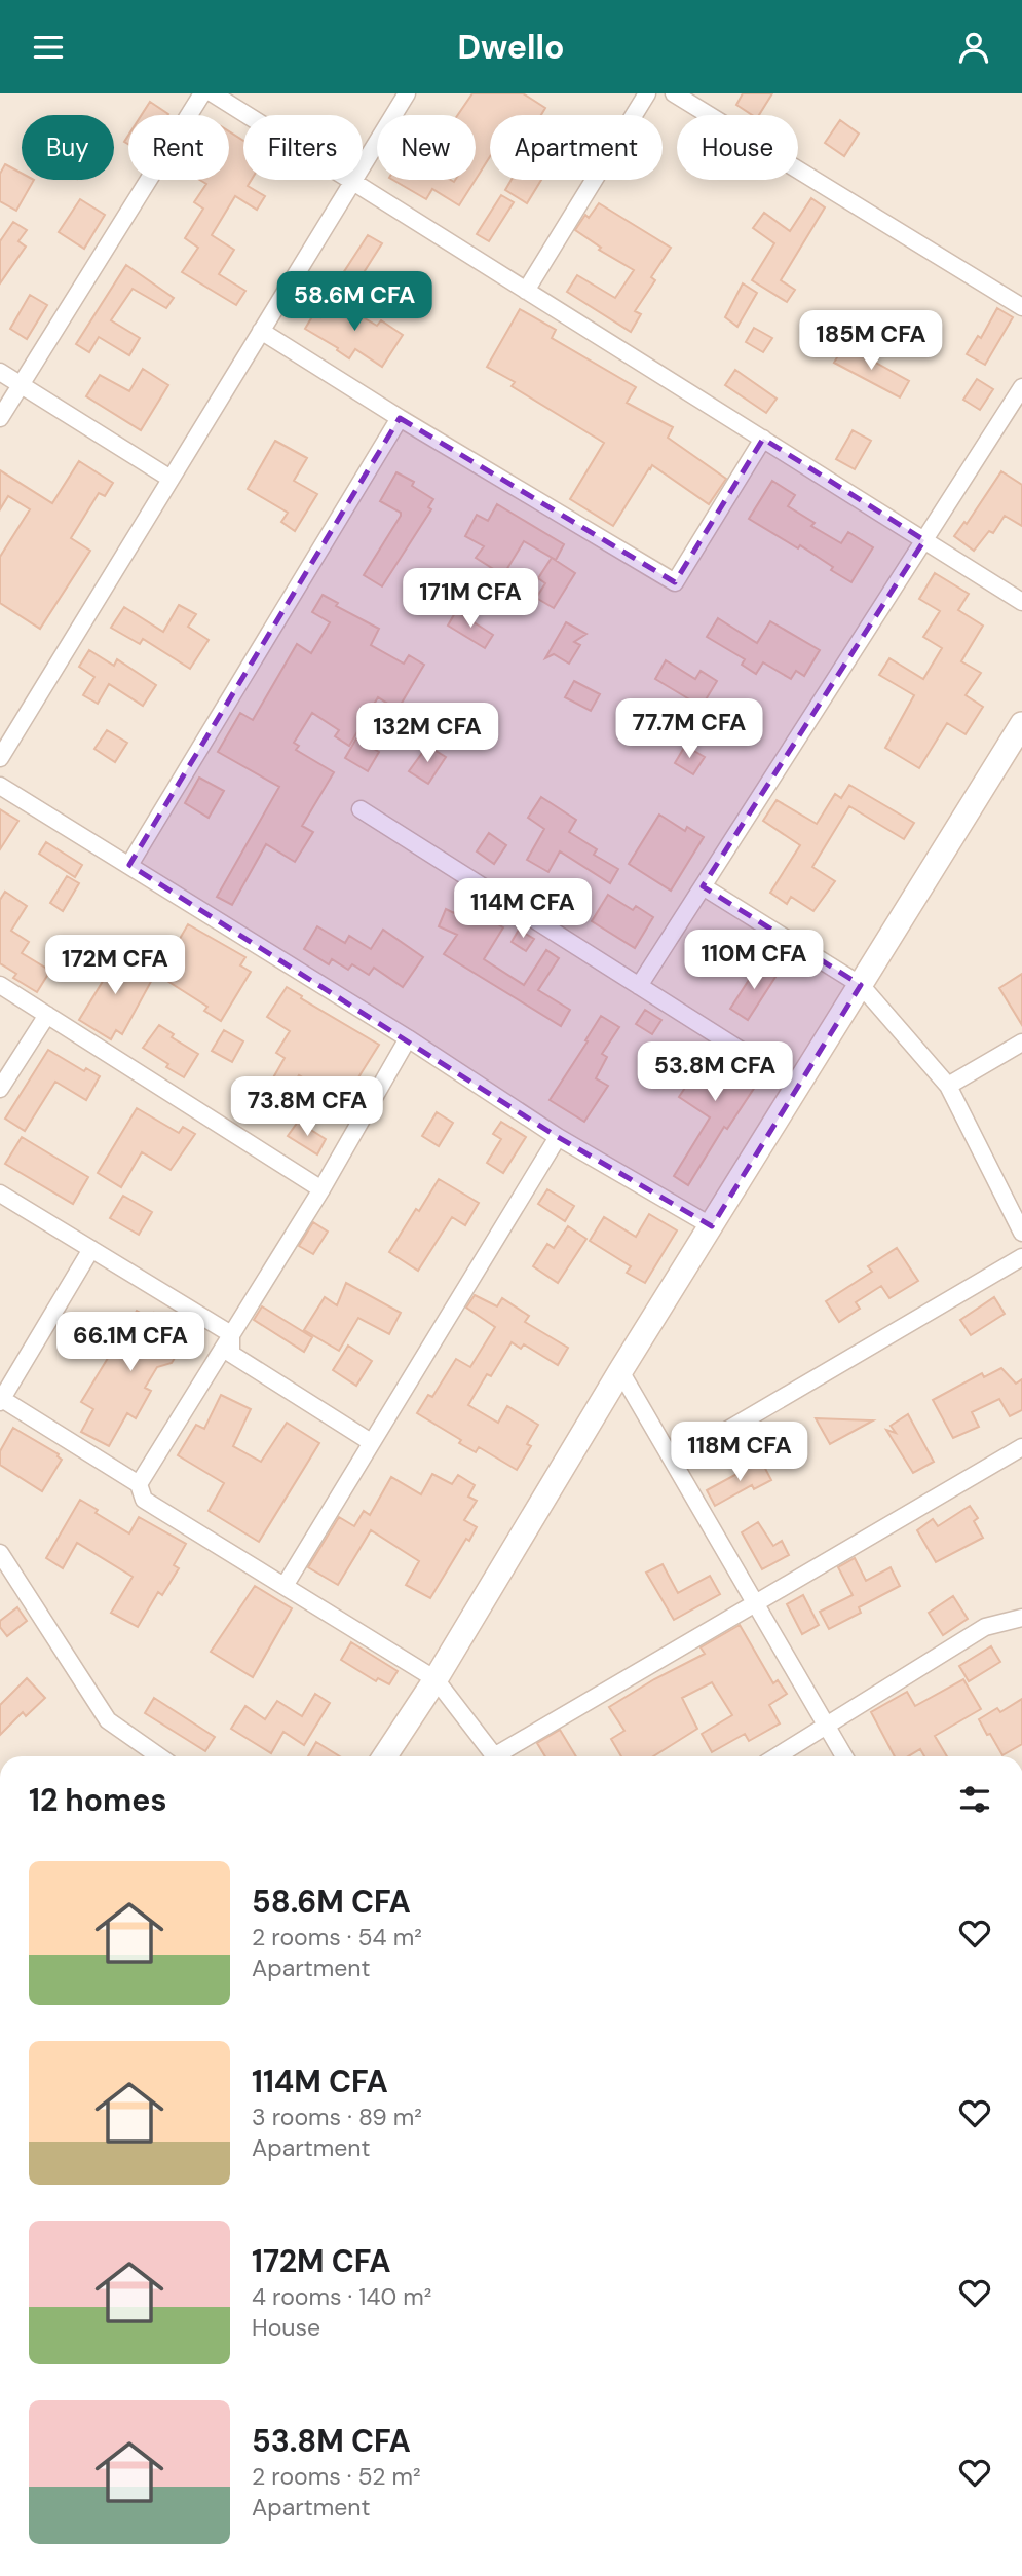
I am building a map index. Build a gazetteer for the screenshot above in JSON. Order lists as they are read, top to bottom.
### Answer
{
  "page": {
    "header": "Dwello",
    "chip": [
      "Buy",
      "Rent",
      "Filters",
      "New",
      "Apartment",
      "House"
    ],
    "price": [
      "58.6M CFA",
      "185M CFA",
      "171M CFA",
      "77.7M CFA",
      "132M CFA",
      "114M CFA",
      "110M CFA",
      "172M CFA",
      "53.8M CFA",
      "73.8M CFA",
      "66.1M CFA",
      "118M CFA"
    ],
    "heading": "12 homes",
    "list": [
      {
        "name": "58.6M CFA",
        "note": "2 rooms · 54 m² · Apartment"
      },
      {
        "name": "114M CFA",
        "note": "3 rooms · 89 m² · Apartment"
      },
      {
        "name": "172M CFA",
        "note": "4 rooms · 140 m² · House"
      },
      {
        "name": "53.8M CFA",
        "note": "2 rooms · 52 m² · Apartment"
      }
    ]
  }
}
